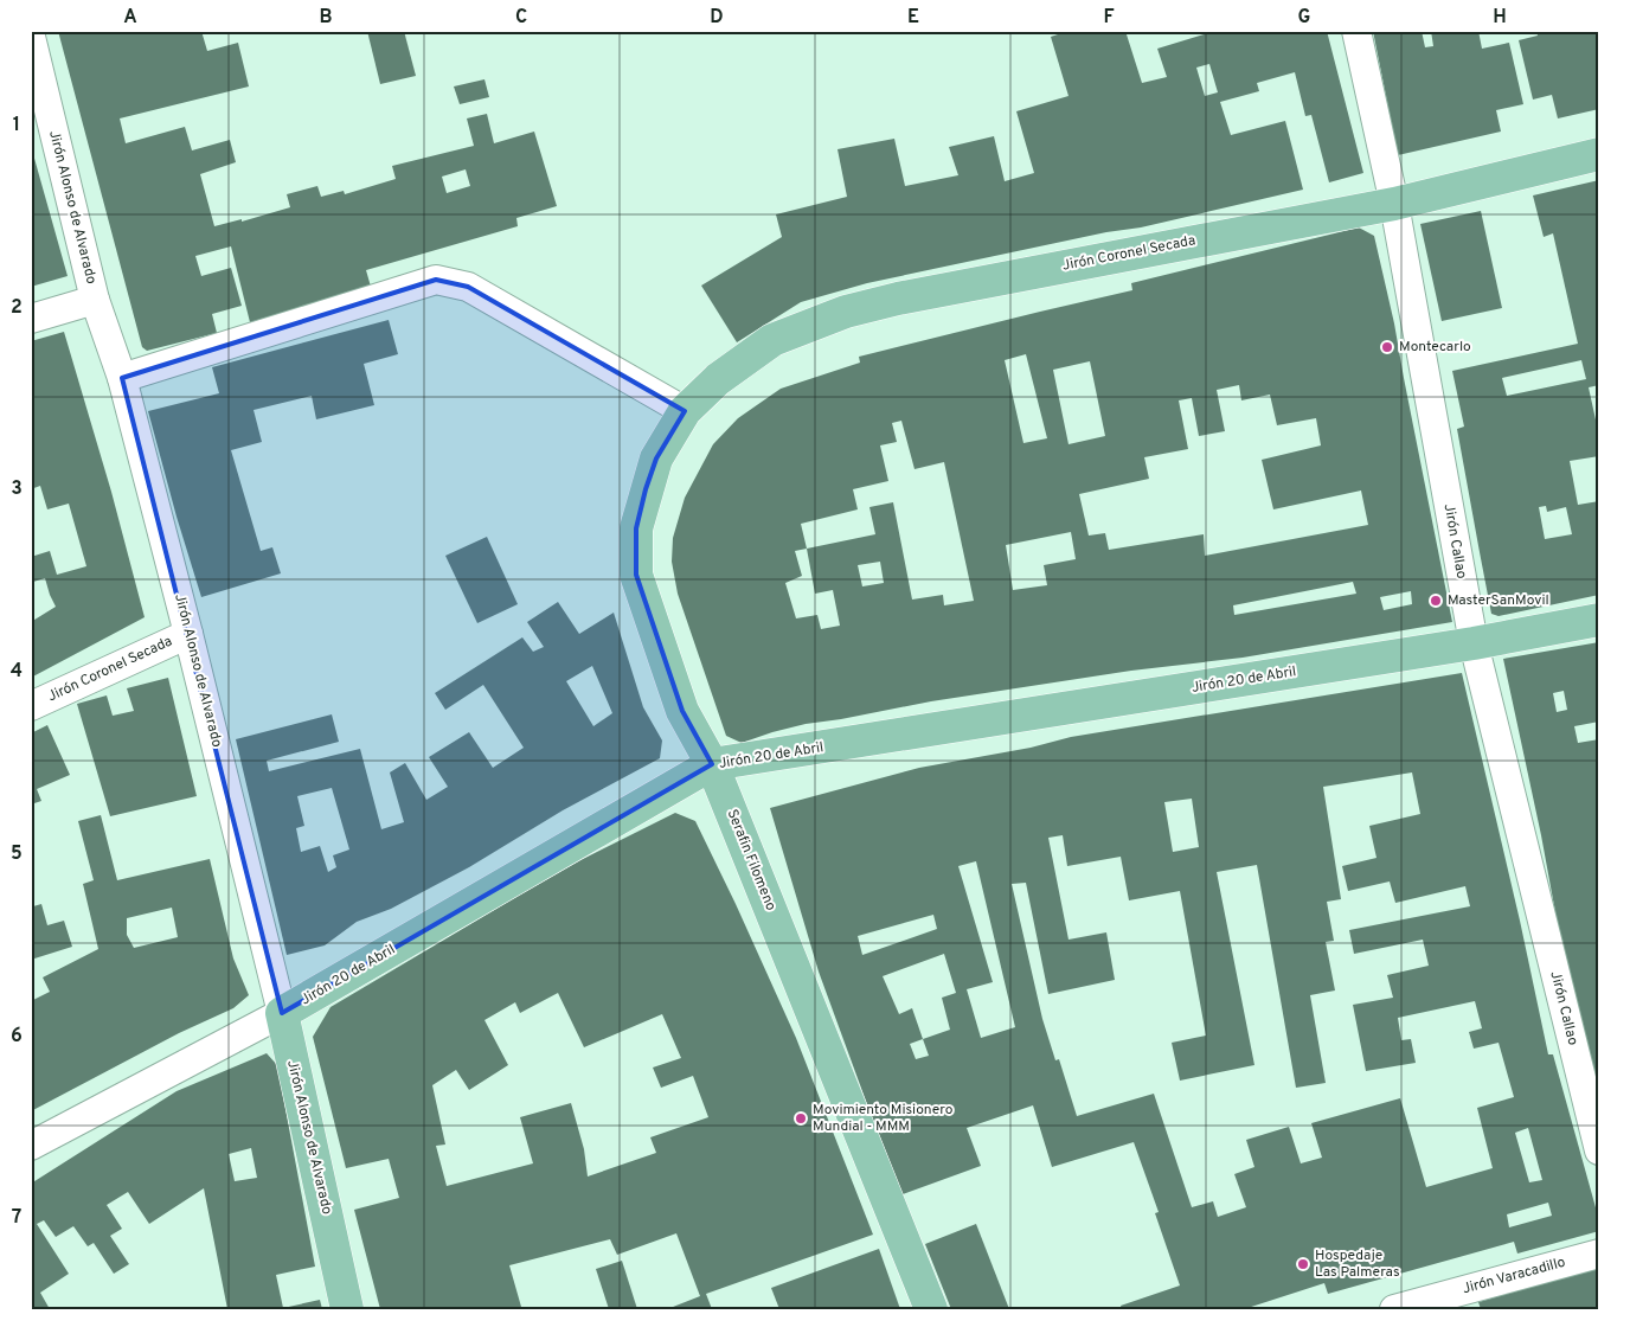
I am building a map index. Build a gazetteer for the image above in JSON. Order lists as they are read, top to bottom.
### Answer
{
  "streets": {
    "main road": [
      "Jirón Alonso de Alvarado",
      "Jirón Coronel Secada",
      "Jirón 20 de Abril",
      "Serafin Filomeno"
    ],
    "street": ["Jirón Callao", "Jirón Varacadillo"]
  },
  "crossings": [
    ["Jirón Alonso de Alvarado", "Jirón Coronel Secada"],
    ["Jirón Alonso de Alvarado", "Jirón 20 de Abril"],
    ["Jirón Coronel Secada", "Jirón Callao"],
    ["Jirón Coronel Secada", "Serafin Filomeno"],
    ["Jirón Callao", "Jirón 20 de Abril"],
    ["Jirón 20 de Abril", "Serafin Filomeno"]
  ],
  "places": [
    "Montecarlo",
    "MasterSanMovil",
    "Movimiento Misionero Mundial - MMM",
    "Hospedaje Las Palmeras"
  ],
  "grid": {
    "columns": [
      "A",
      "B",
      "C",
      "D",
      "E",
      "F",
      "G",
      "H"
    ],
    "rows": [
      "1",
      "2",
      "3",
      "4",
      "5",
      "6",
      "7"
    ]
  }
}
